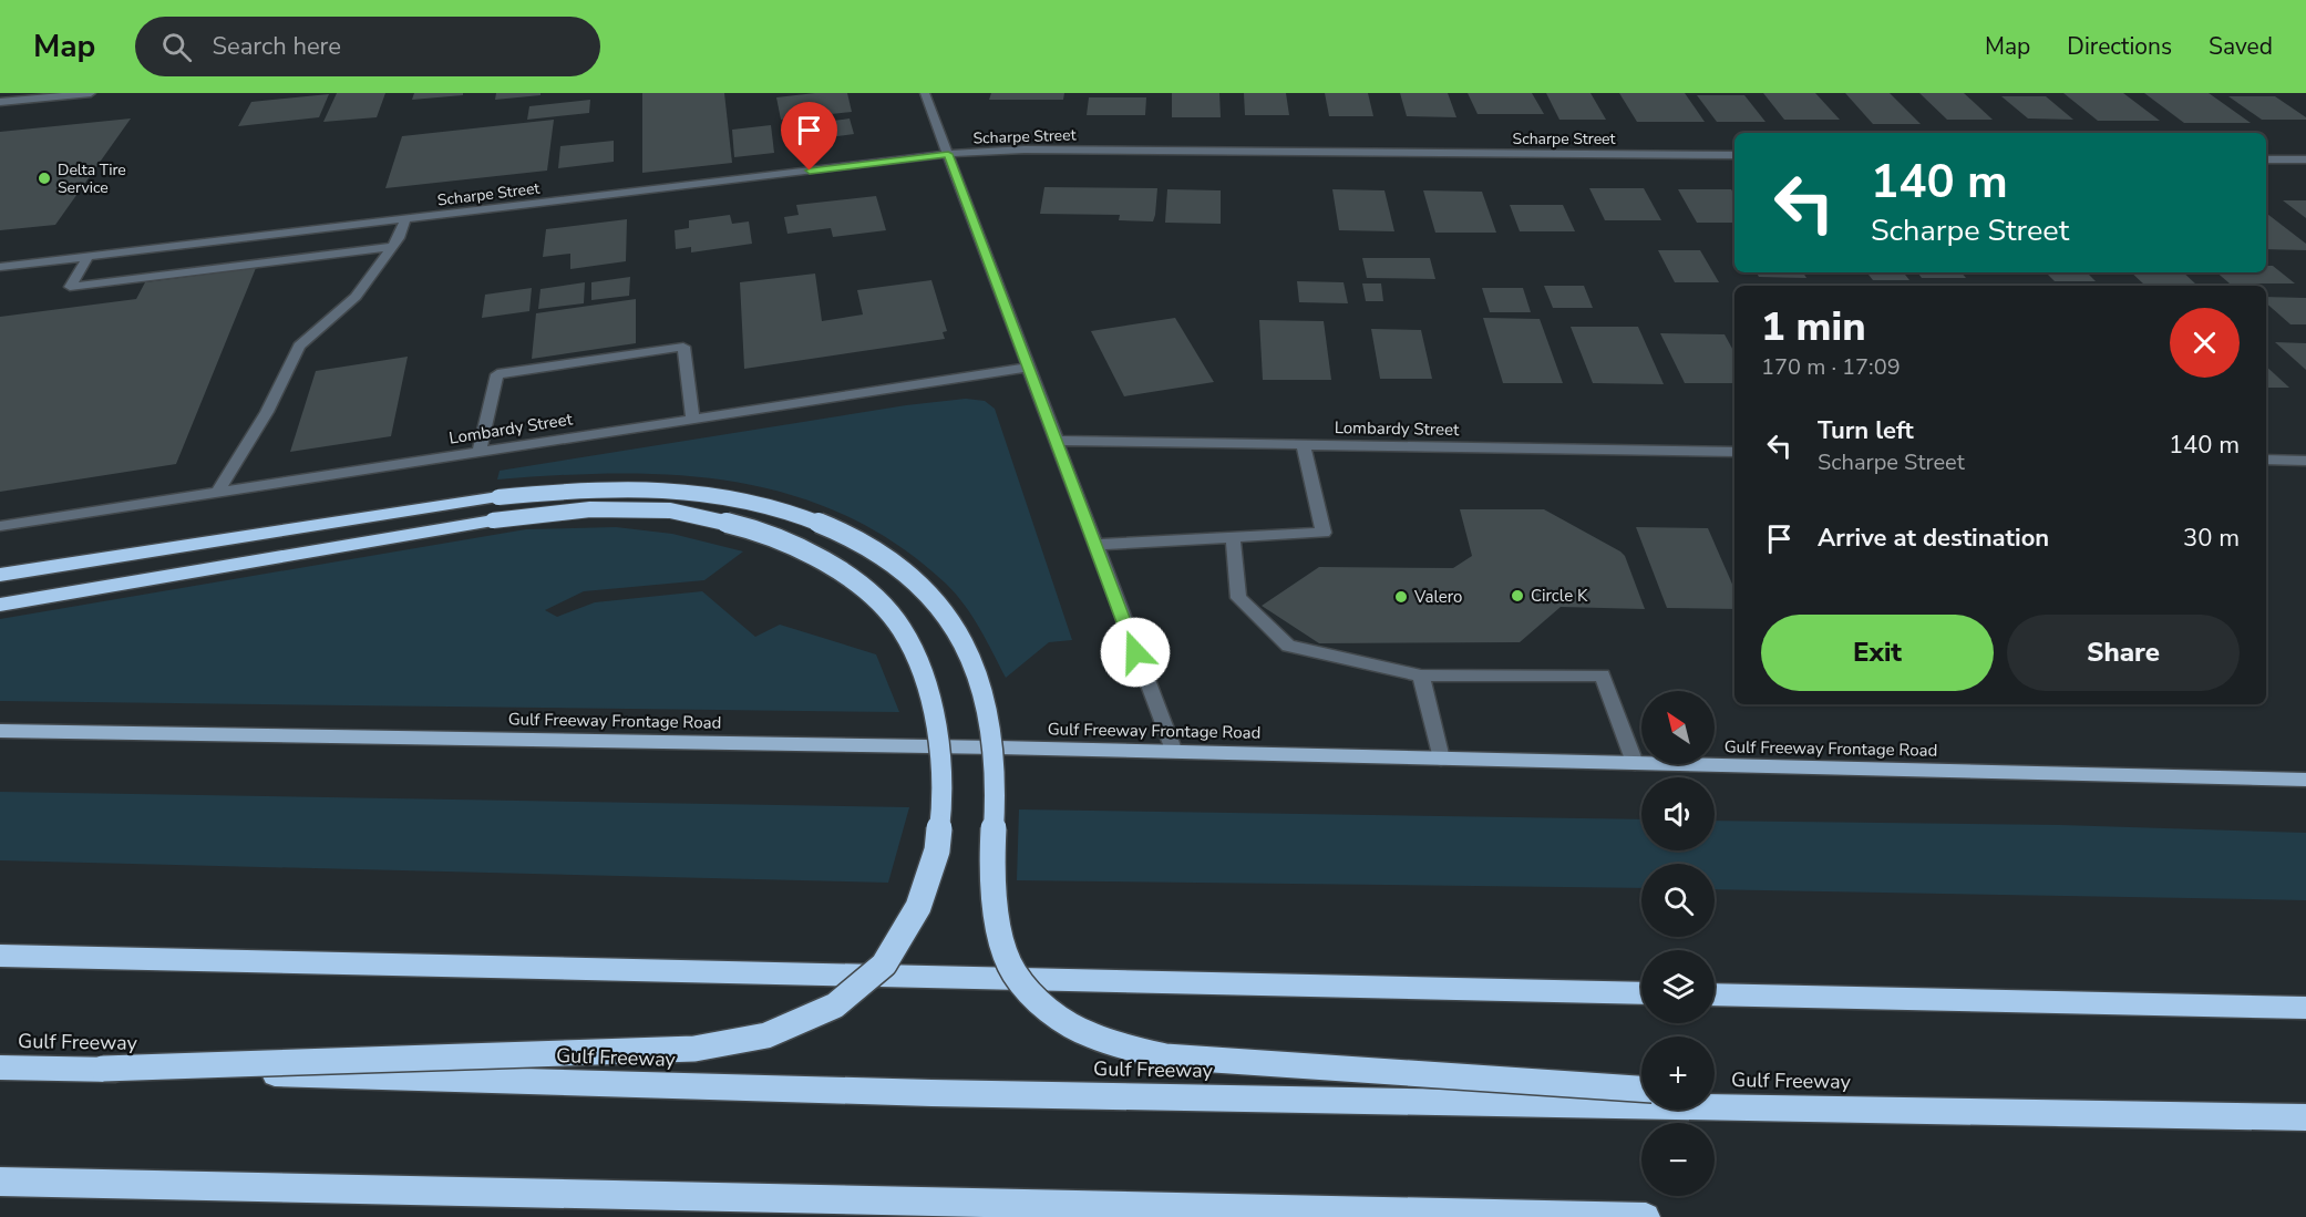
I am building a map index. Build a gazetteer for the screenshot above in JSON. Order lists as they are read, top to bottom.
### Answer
{
  "streets": {
    "highway": ["Gulf Freeway"],
    "main road": ["Gulf Freeway Frontage Road"],
    "street": ["Scharpe Street", "Lombardy Street"]
  },
  "places": ["Delta Tire Service", "Circle K", "Valero"],
  "north": "top left",
  "page": {
    "header": "Map",
    "search": "Search here",
    "nav": ["Map", "Directions", "Saved"],
    "turn": ["140 m", "Scharpe Street"],
    "heading": ["1 min", "170 m · 17:09"],
    "list": [
      {
        "name": "Turn left",
        "note": "Scharpe Street",
        "value": "140 m"
      },
      {
        "name": "Arrive at destination",
        "value": "30 m"
      }
    ],
    "buttons": ["Exit", "Share"],
    "map_buttons": ["+", "−"]
  }
}
